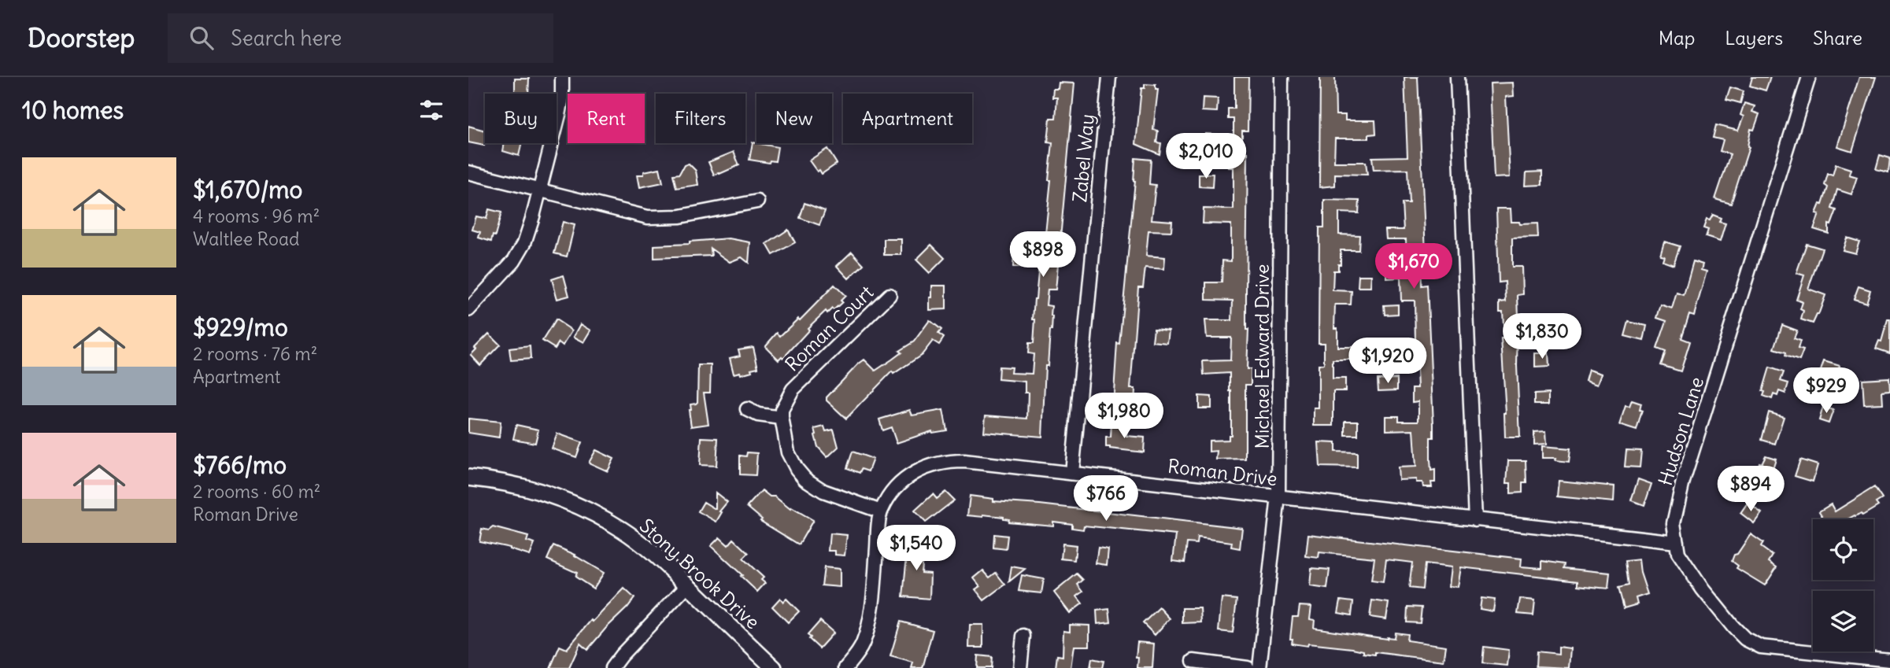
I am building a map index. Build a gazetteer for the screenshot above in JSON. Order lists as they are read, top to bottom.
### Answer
{
  "streets": {
    "street": [
      "Zabel Way",
      "Roman Court",
      "Michael Edward Drive",
      "Hudson Lane",
      "Roman Drive",
      "Stony Brook Drive"
    ]
  },
  "crossings": [
    ["Zabel Way", "Roman Drive"],
    ["Roman Court", "Roman Drive"],
    ["Michael Edward Drive", "Roman Drive"],
    ["Hudson Lane", "Roman Drive"]
  ],
  "page": {
    "header": "Doorstep",
    "search": "Search here",
    "nav": ["Map", "Layers", "Share"],
    "heading": "10 homes",
    "chip": [
      "Buy",
      "Rent",
      "Filters",
      "New",
      "Apartment"
    ],
    "price": [
      "$2,010",
      "$898",
      "$1,670",
      "$1,830",
      "$1,920",
      "$929",
      "$1,980",
      "$894",
      "$766",
      "$1,540"
    ],
    "list": [
      {
        "name": "$1,670/mo",
        "note": "4 rooms · 96 m² · Waltlee Road"
      },
      {
        "name": "$929/mo",
        "note": "2 rooms · 76 m² · Apartment"
      },
      {
        "name": "$766/mo",
        "note": "2 rooms · 60 m² · Roman Drive"
      }
    ]
  }
}
